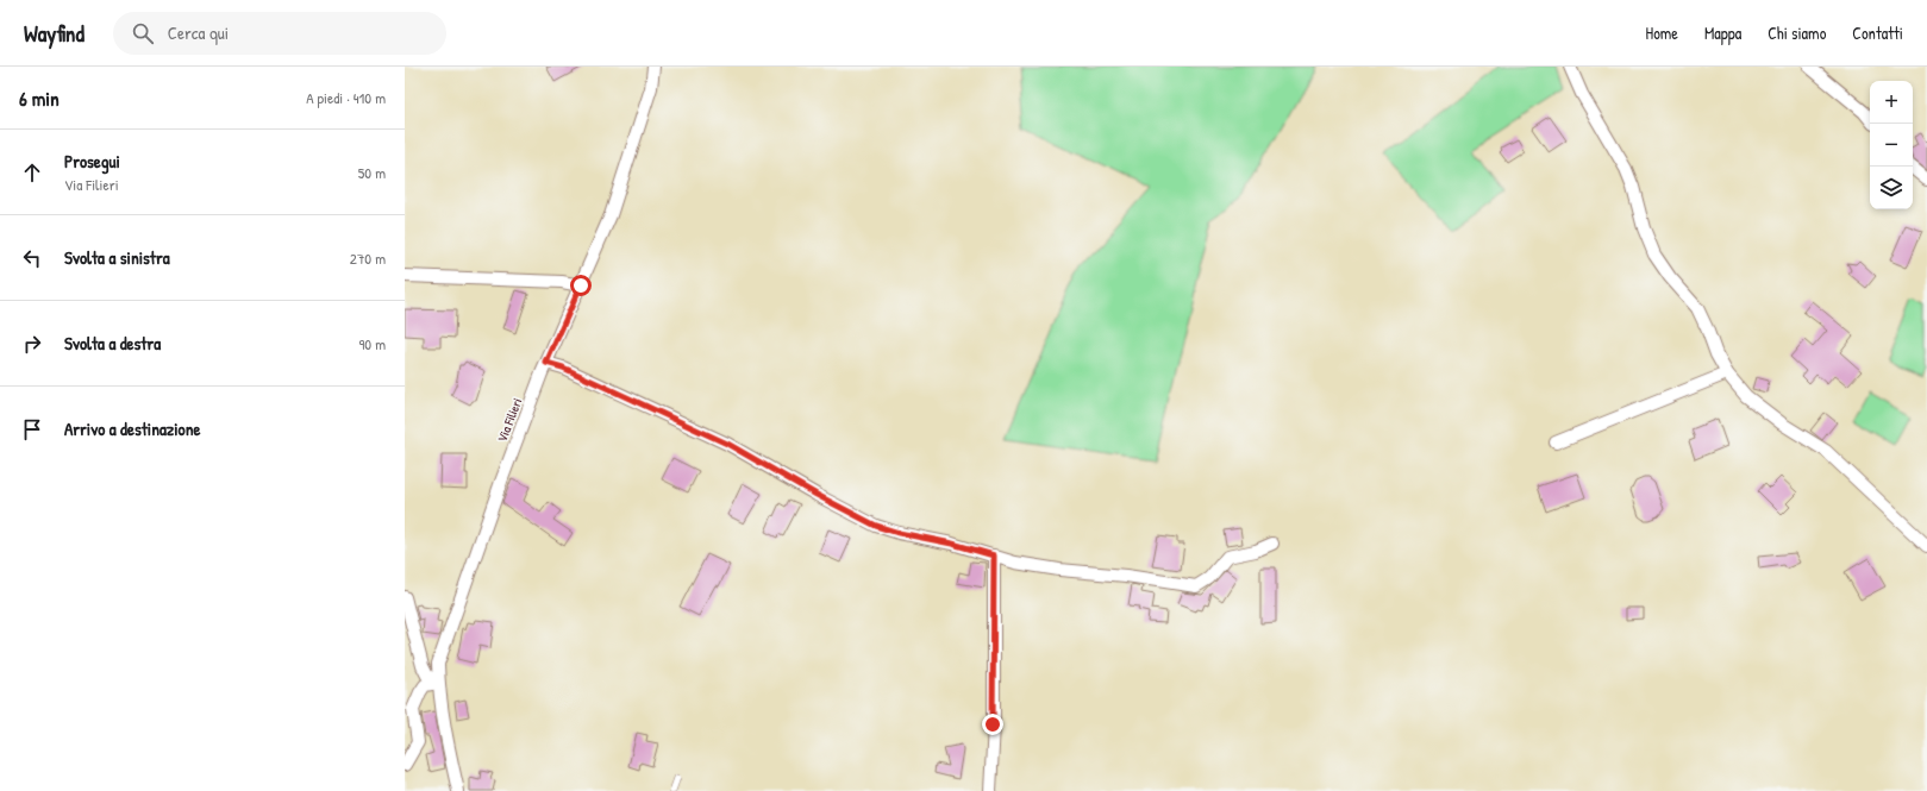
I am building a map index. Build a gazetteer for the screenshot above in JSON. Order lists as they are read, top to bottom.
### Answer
{
  "streets": {
    "street": ["Via Filieri"]
  },
  "page": {
    "header": "Wayfind",
    "search": "Cerca qui",
    "nav": [
      "Home",
      "Mappa",
      "Chi siamo",
      "Contatti"
    ],
    "heading": ["6 min", "A piedi · 410 m"],
    "map_buttons": ["+", "−"],
    "list": [
      ["Prosegui", "Via Filieri", "50 m"],
      ["Svolta a sinistra", "270 m"],
      ["Svolta a destra", "90 m"],
      "Arrivo a destinazione"
    ]
  }
}
